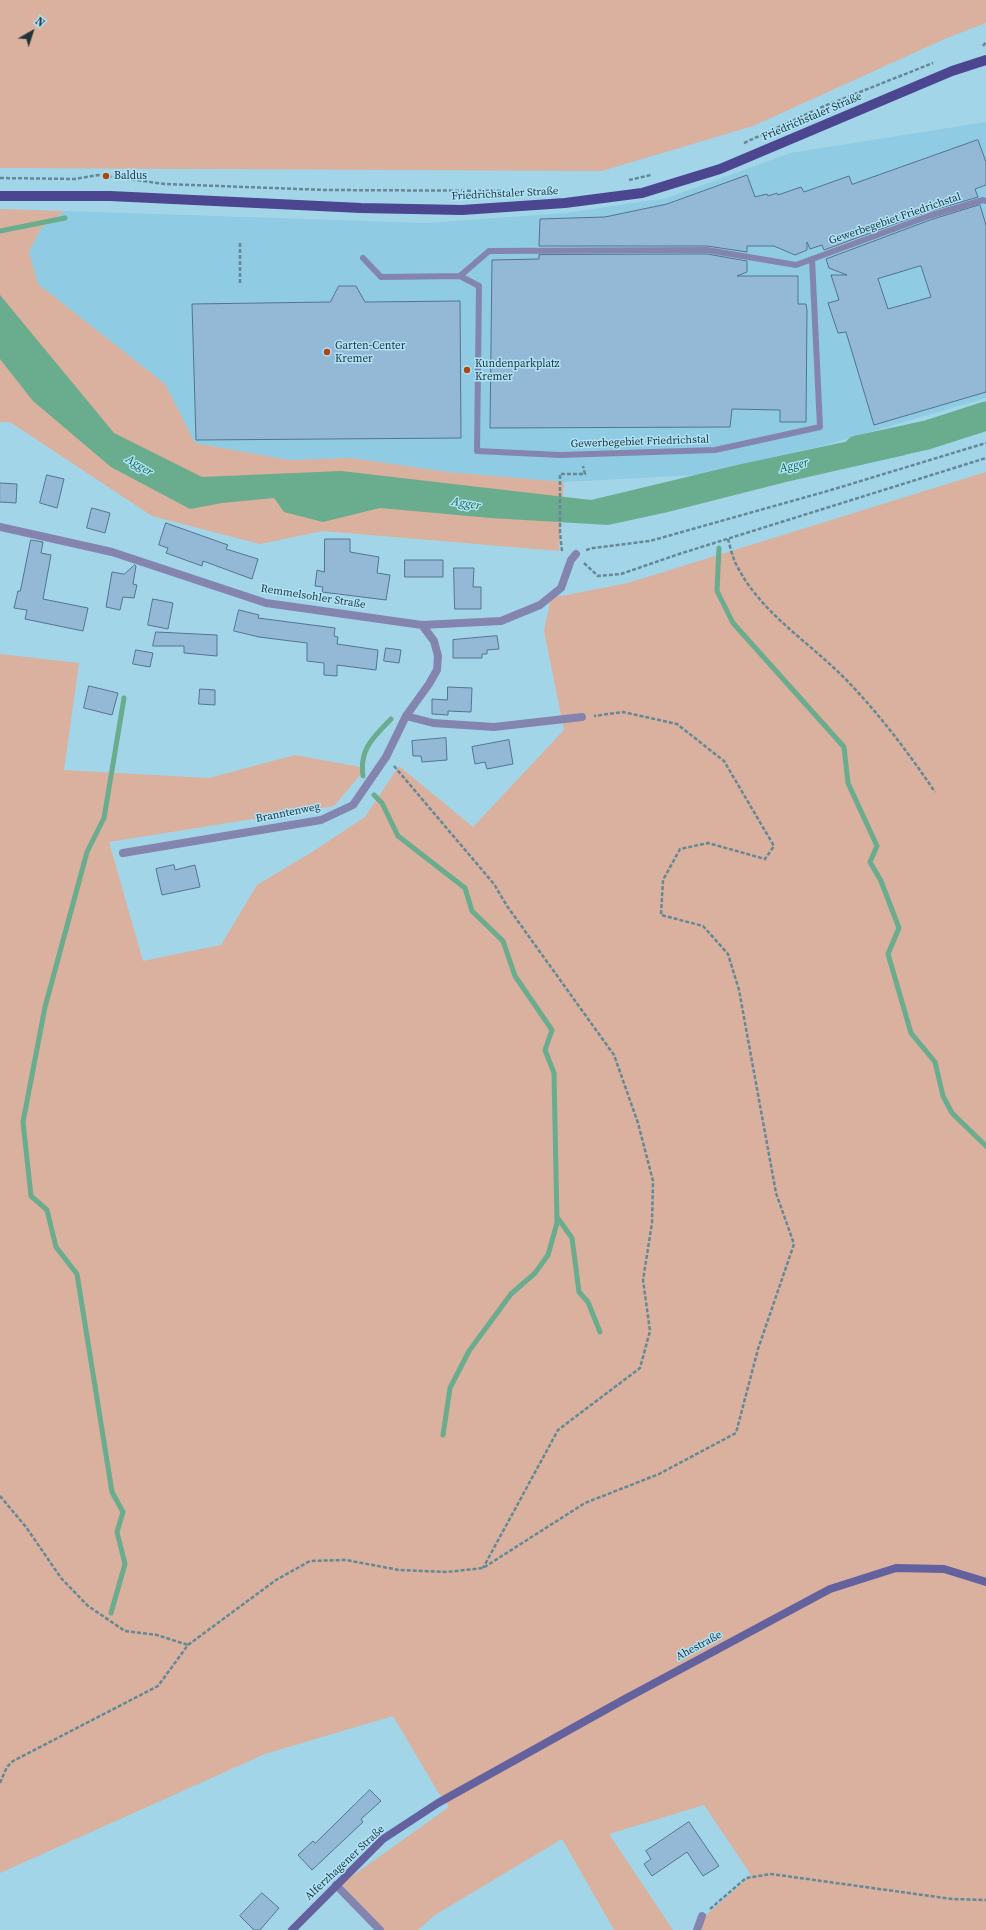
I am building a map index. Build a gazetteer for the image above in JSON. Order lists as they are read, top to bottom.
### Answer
{
  "streets": {
    "main road": ["Friedrichstaler Straße", "Ahestraße", "Alferzhagener Straße"],
    "street": ["Remmelsohler Straße", "Branntenweg"],
    "lane": ["Gewerbegebiet Friedrichstal"]
  },
  "crossings": [
    ["Remmelsohler Straße", "Branntenweg"],
    ["Ahestraße", "Alferzhagener Straße"]
  ],
  "water": ["Agger"],
  "places": ["Baldus", "Garten-Center Kremer", "Kundenparkplatz Kremer"],
  "north": "top right"
}
